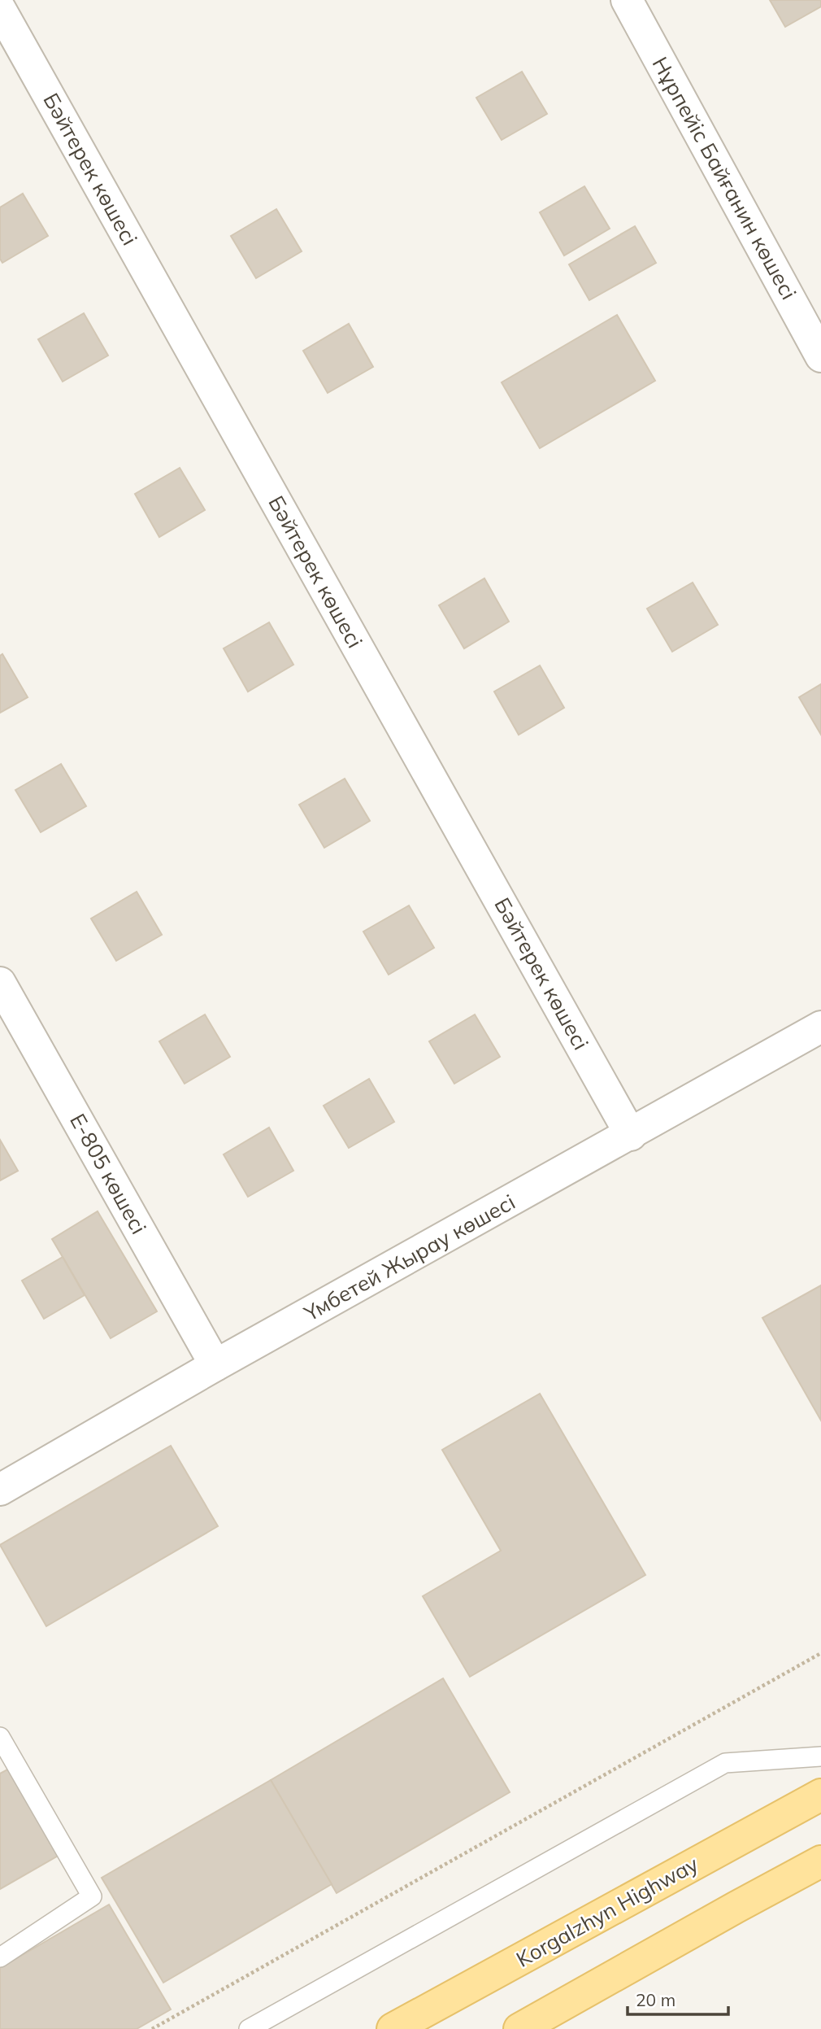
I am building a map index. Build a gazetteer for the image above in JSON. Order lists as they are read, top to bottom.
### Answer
{
  "streets": {
    "main road": ["Korgalzhyn Highway"],
    "street": [
      "Бәйтерек көшесі",
      "Нұрпейіс Байғанин көшесі",
      "Е-805 көшесі",
      "Үмбетей Жырау көшесі"
    ]
  },
  "crossings": [
    ["Бәйтерек көшесі", "Үмбетей Жырау көшесі"],
    ["Е-805 көшесі", "Үмбетей Жырау көшесі"]
  ],
  "scale_bar": "20 m"
}
